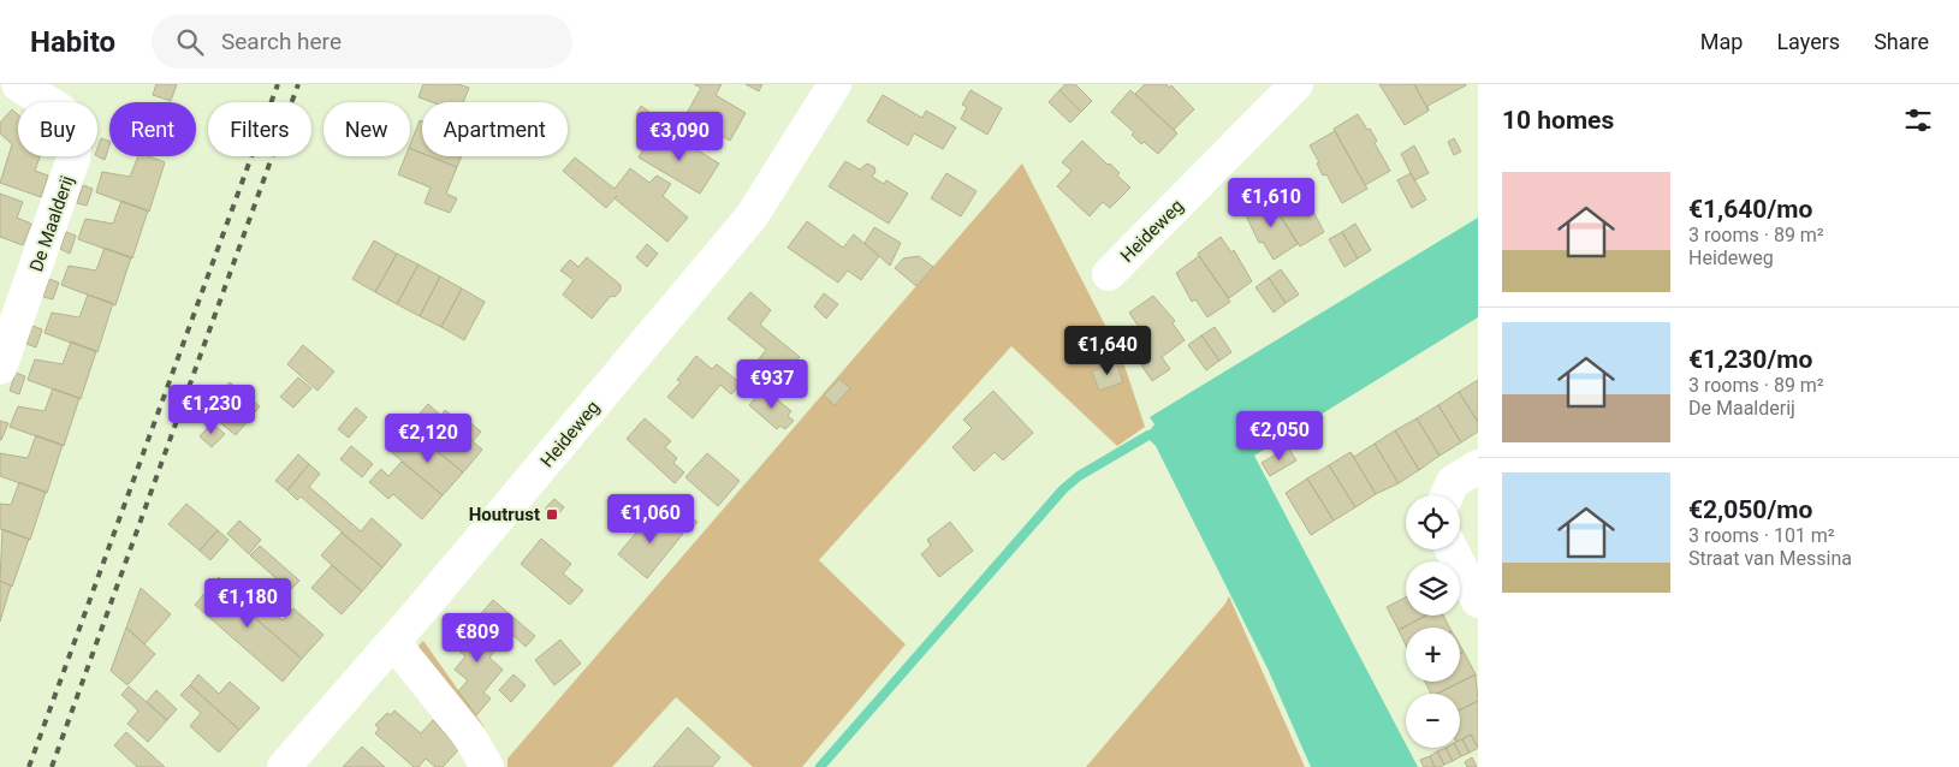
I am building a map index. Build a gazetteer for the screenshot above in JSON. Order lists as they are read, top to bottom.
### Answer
{
  "streets": {
    "street": ["De Maalderij", "Heideweg"]
  },
  "places": {
    "transit": ["Houtrust"]
  },
  "page": {
    "header": "Habito",
    "search": "Search here",
    "nav": ["Map", "Layers", "Share"],
    "heading": "10 homes",
    "chip": [
      "Buy",
      "Rent",
      "Filters",
      "New",
      "Apartment"
    ],
    "price": [
      "€3,090",
      "€1,610",
      "€1,640",
      "€937",
      "€1,230",
      "€2,050",
      "€2,120",
      "€1,060",
      "€1,180",
      "€809"
    ],
    "list": [
      {
        "name": "€1,640/mo",
        "note": "3 rooms · 89 m² · Heideweg"
      },
      {
        "name": "€1,230/mo",
        "note": "3 rooms · 89 m² · De Maalderij"
      },
      {
        "name": "€2,050/mo",
        "note": "3 rooms · 101 m² · Straat van Messina"
      }
    ],
    "map_buttons": ["+", "−"]
  }
}
